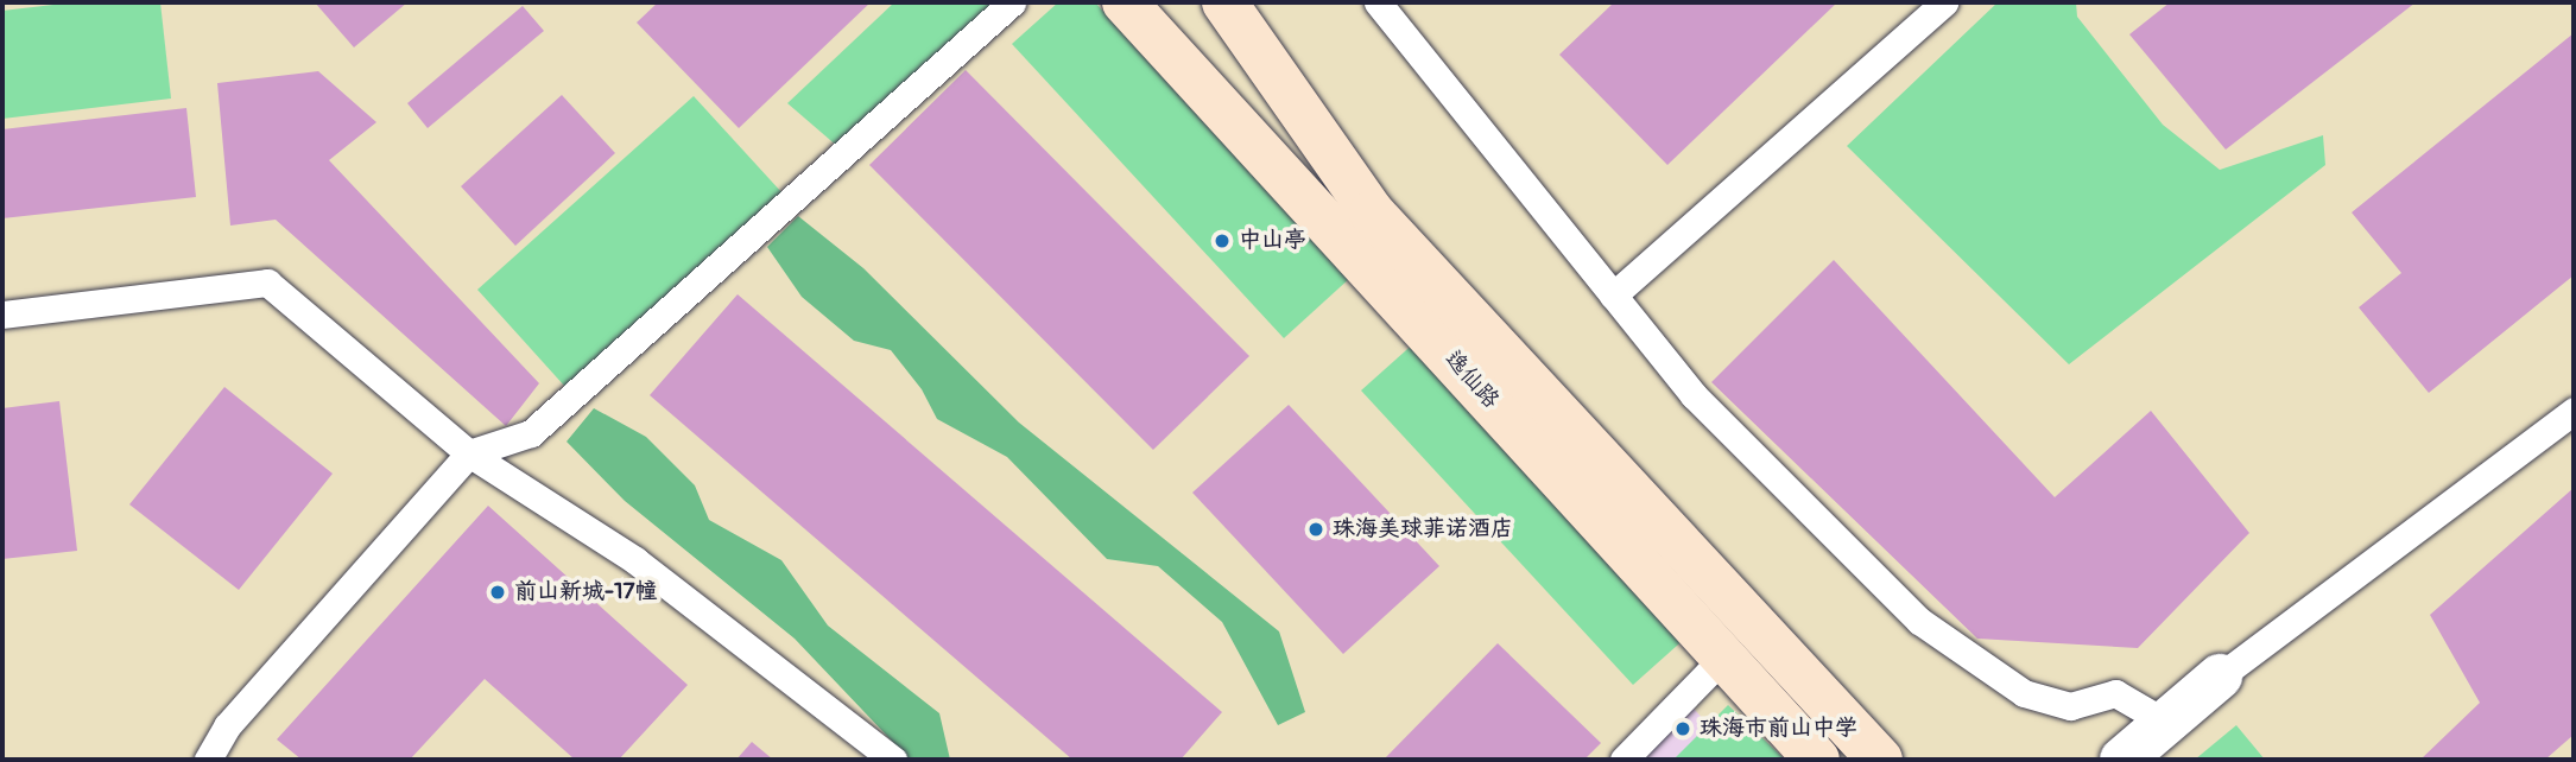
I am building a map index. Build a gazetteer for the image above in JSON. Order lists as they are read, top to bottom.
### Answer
{
  "streets": {
    "main road": ["逸仙路"]
  },
  "places": [
    "中山亭",
    "珠海美球菲诺酒店",
    "前山新城-17幢",
    "珠海市前山中学"
  ]
}
